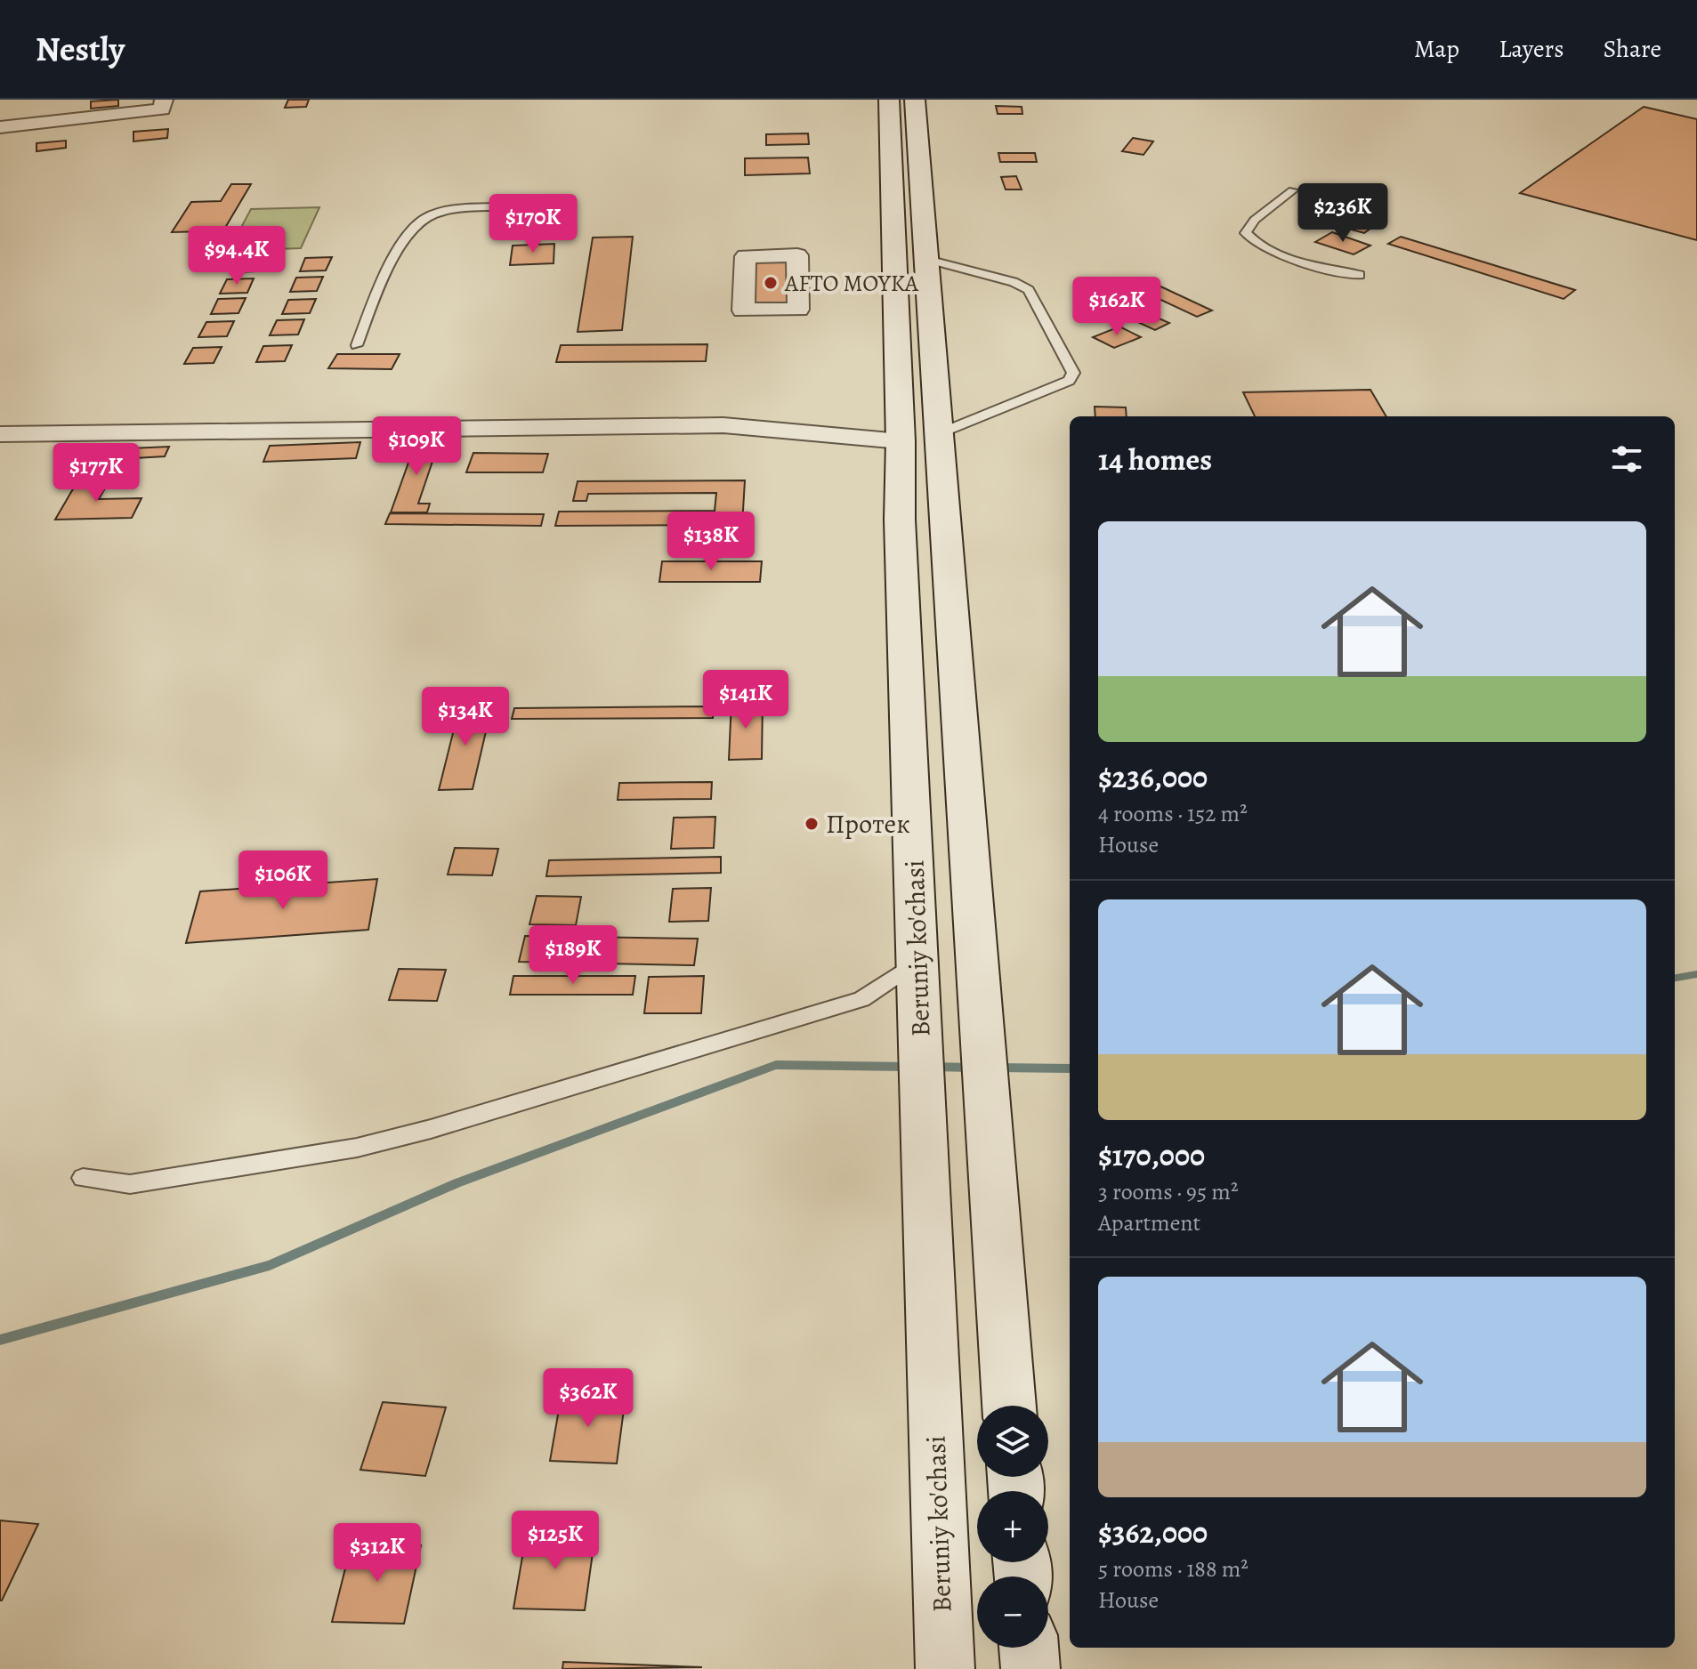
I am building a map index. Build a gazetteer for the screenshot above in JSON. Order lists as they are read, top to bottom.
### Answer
{
  "streets": {
    "main road": ["Beruniy ko'chasi"]
  },
  "places": ["AFTO MOYKA", "Протек"],
  "page": {
    "header": "Nestly",
    "nav": ["Map", "Layers", "Share"],
    "price": [
      "$236K",
      "$170K",
      "$94.4K",
      "$162K",
      "$109K",
      "$177K",
      "$138K",
      "$141K",
      "$134K",
      "$106K",
      "$189K",
      "$362K",
      "$125K",
      "$312K"
    ],
    "heading": "14 homes",
    "list": [
      {
        "name": "$236,000",
        "note": "4 rooms · 152 m² · House"
      },
      {
        "name": "$170,000",
        "note": "3 rooms · 95 m² · Apartment"
      },
      {
        "name": "$362,000",
        "note": "5 rooms · 188 m² · House"
      }
    ],
    "map_buttons": ["+", "−"]
  }
}
